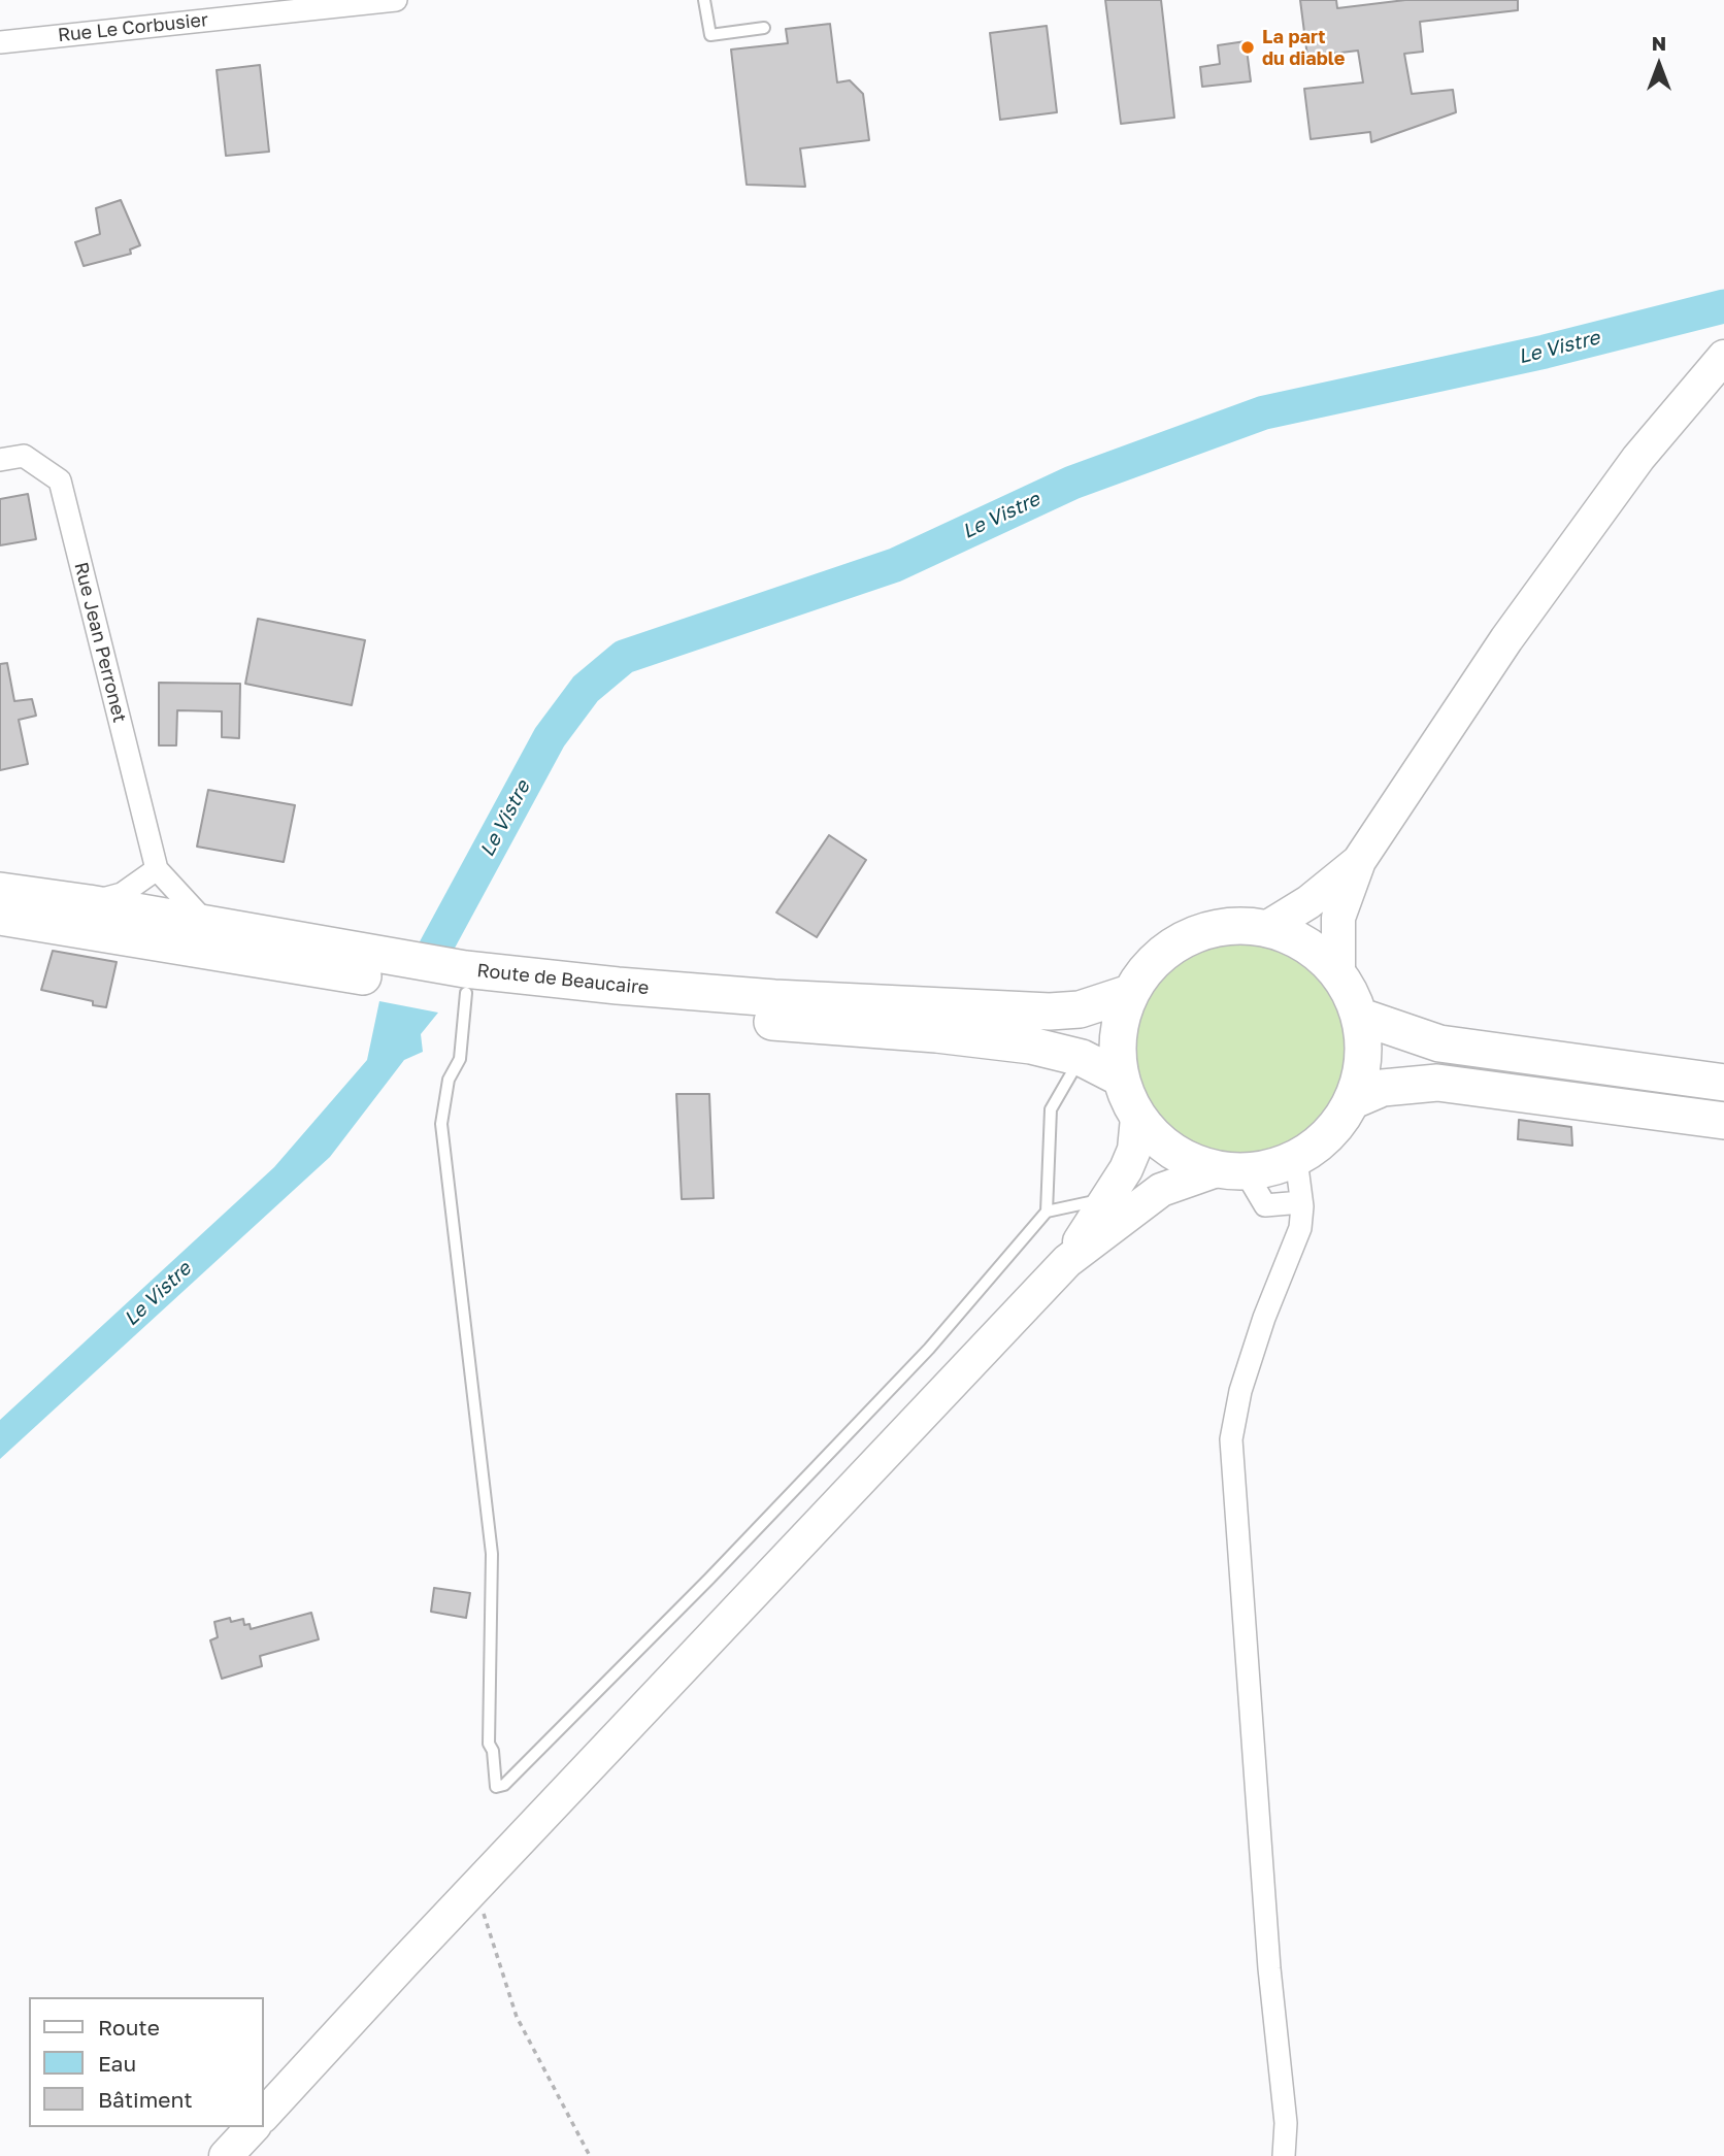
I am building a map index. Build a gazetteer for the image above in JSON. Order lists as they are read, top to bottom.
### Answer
{
  "streets": {
    "main road": ["Route de Beaucaire"],
    "street": ["Rue Le Corbusier", "Rue Jean Perronet"]
  },
  "crossings": [
    ["Rue Jean Perronet", "Route de Beaucaire"]
  ],
  "water": ["Le Vistre"],
  "places": ["La part du diable"],
  "legend": ["Route", "Eau", "Bâtiment"],
  "north": "top"
}
